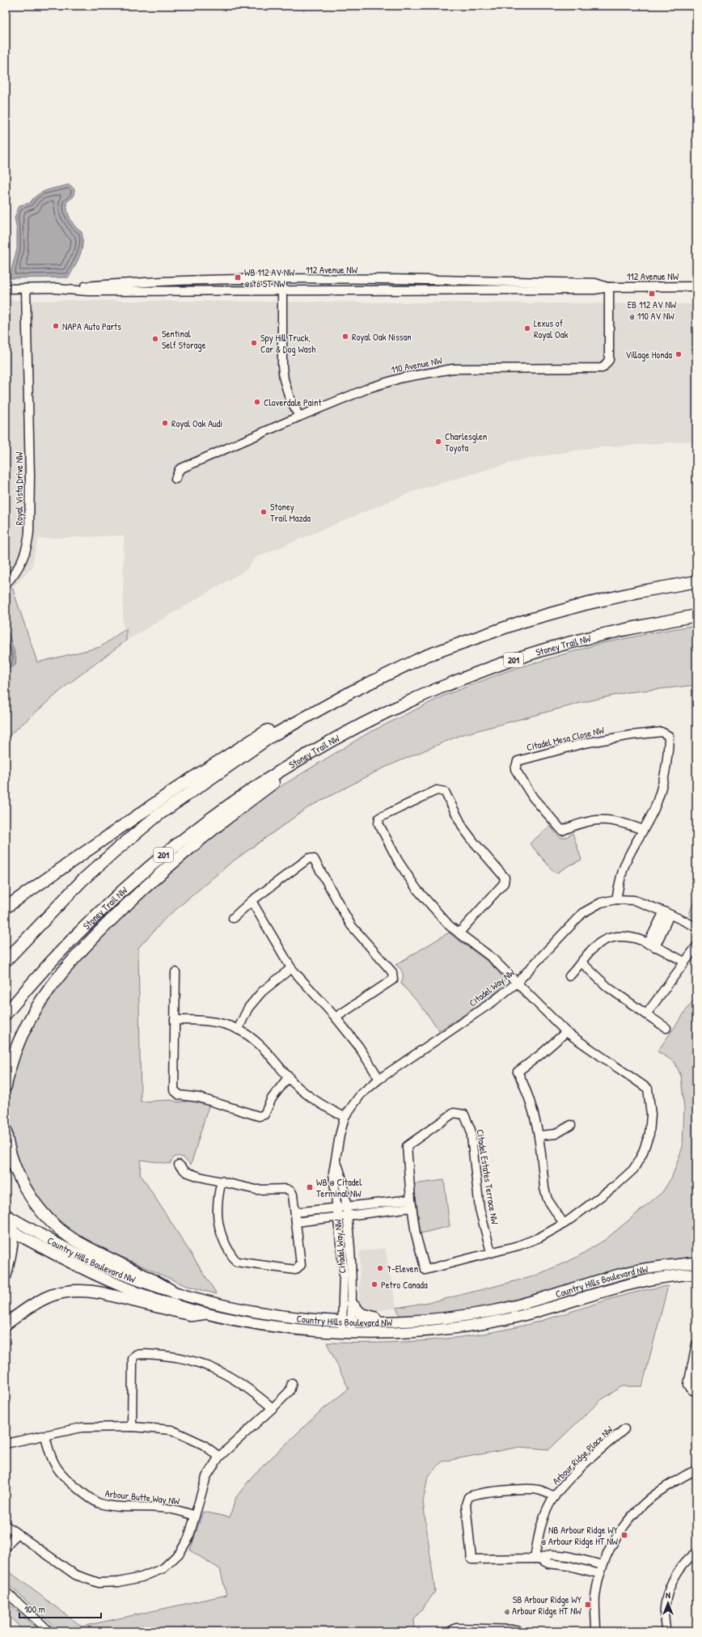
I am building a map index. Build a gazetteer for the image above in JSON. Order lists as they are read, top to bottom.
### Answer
{
  "streets": {
    "highway": ["Stoney Trail NW", "201"],
    "main road": ["Country Hills Boulevard NW"],
    "street": [
      "112 Avenue NW",
      "110 Avenue NW",
      "Royal Vista Drive NW",
      "Citadel Mesa Close NW",
      "Citadel Way NW",
      "Citadel Estates Terrace NW",
      "Arbour Ridge Place NW",
      "Arbour Butte Way NW"
    ]
  },
  "crossings": [
    ["112 Avenue NW", "110 Avenue NW"],
    ["112 Avenue NW", "Royal Vista Drive NW"],
    ["Citadel Mesa Close NW", "Citadel Way NW"],
    ["Citadel Way NW", "Country Hills Boulevard NW"]
  ],
  "places": {
    "transit": [
      "WB 112 AV NW @ 76 ST NW",
      "EB 112 AV NW @ 110 AV NW",
      "WB @ Citadel Terminal NW",
      "NB Arbour Ridge WY @ Arbour Ridge HT NW",
      "SB Arbour Ridge WY @ Arbour Ridge HT NW"
    ],
    "other": [
      "NAPA Auto Parts",
      "Lexus of Royal Oak",
      "Royal Oak Nissan",
      "Sentinal Self Storage",
      "Spy Hill Truck, Car & Dog Wash",
      "Village Honda",
      "Cloverdale Paint",
      "Royal Oak Audi",
      "Charlesglen Toyota",
      "Stoney Trail Mazda",
      "7-Eleven",
      "Petro Canada"
    ]
  },
  "scale_bar": "100 m",
  "north": "top"
}
